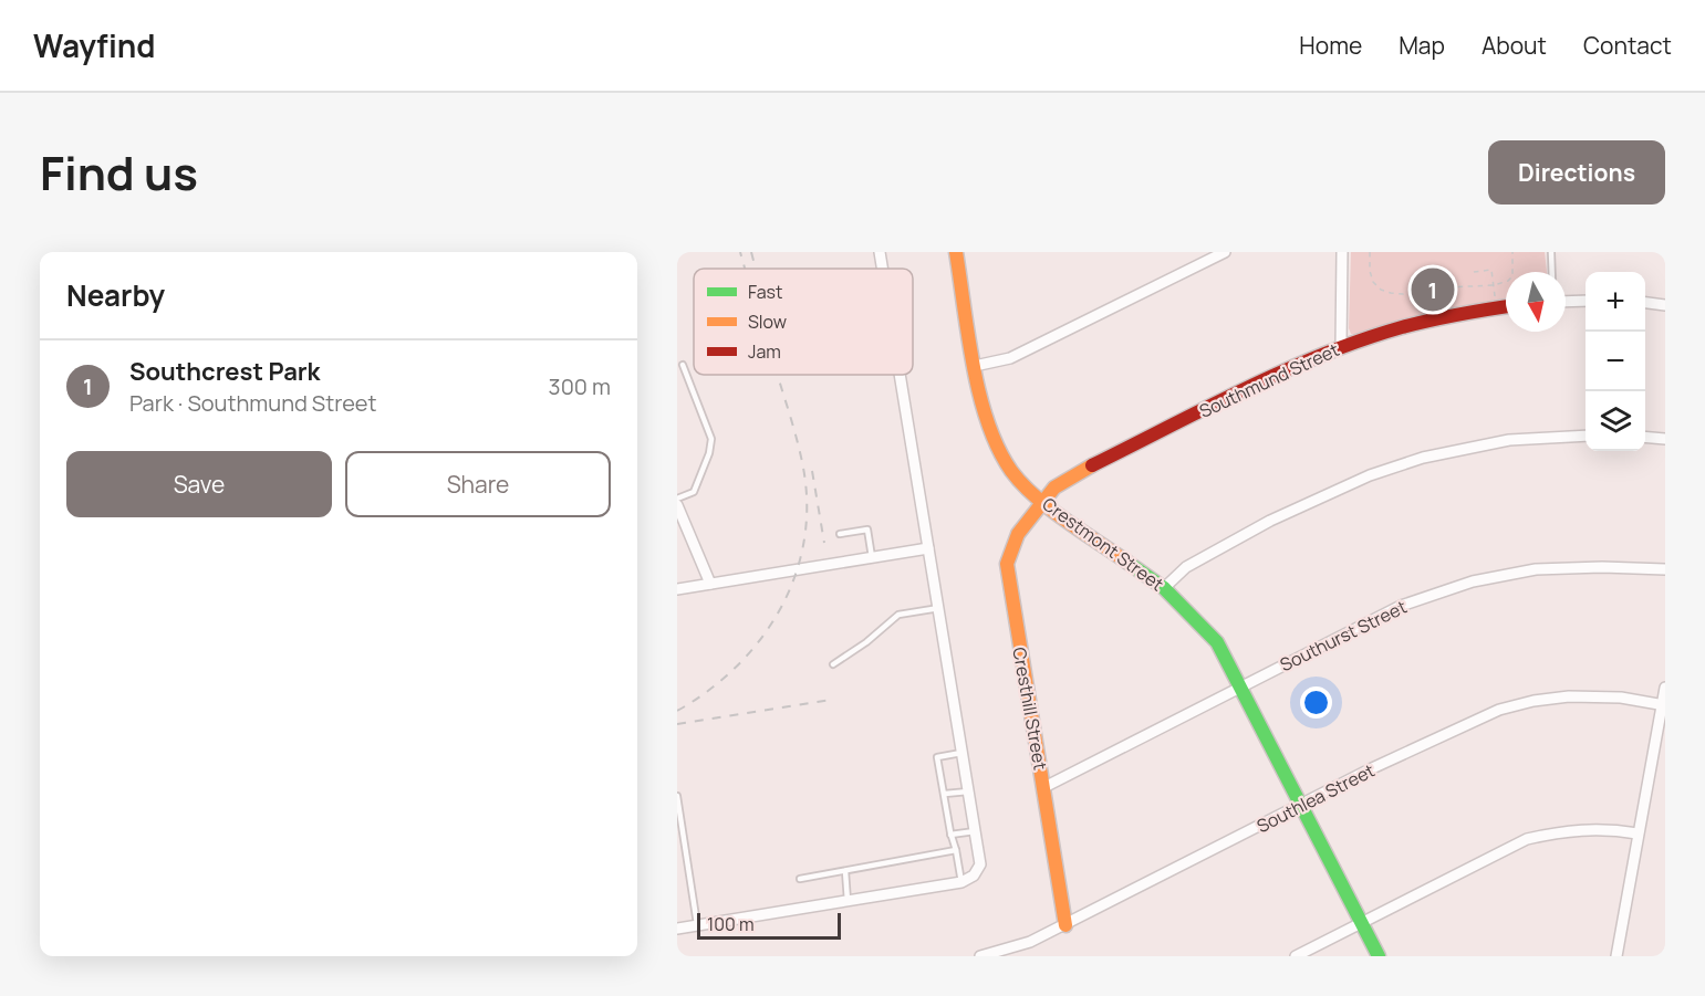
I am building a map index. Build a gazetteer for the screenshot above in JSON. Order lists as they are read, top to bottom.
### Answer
{
  "streets": {
    "street": [
      "Southmund Street",
      "Crestmont Street",
      "Southurst Street",
      "Cresthill Street",
      "Southlea Street"
    ]
  },
  "crossings": [
    ["Southmund Street", "Crestmont Street"],
    ["Southmund Street", "Cresthill Street"],
    ["Crestmont Street", "Southurst Street"],
    ["Crestmont Street", "Cresthill Street"],
    ["Crestmont Street", "Southlea Street"],
    ["Southurst Street", "Cresthill Street"],
    ["Cresthill Street", "Southlea Street"]
  ],
  "legend": ["Fast", "Slow", "Jam"],
  "scale_bar": "100 m",
  "north": "bottom",
  "page": {
    "header": "Wayfind",
    "nav": [
      "Home",
      "Map",
      "About",
      "Contact"
    ],
    "title": "Find us",
    "buttons": [
      "Directions",
      ["Save", "Share"]
    ],
    "heading": "Nearby",
    "pins": "1",
    "map_buttons": ["+", "−"],
    "list": [
      {
        "mark": "1",
        "name": "Southcrest Park",
        "note": "Park · Southmund Street",
        "value": "300 m"
      }
    ],
    "scale": "100 m"
  }
}
